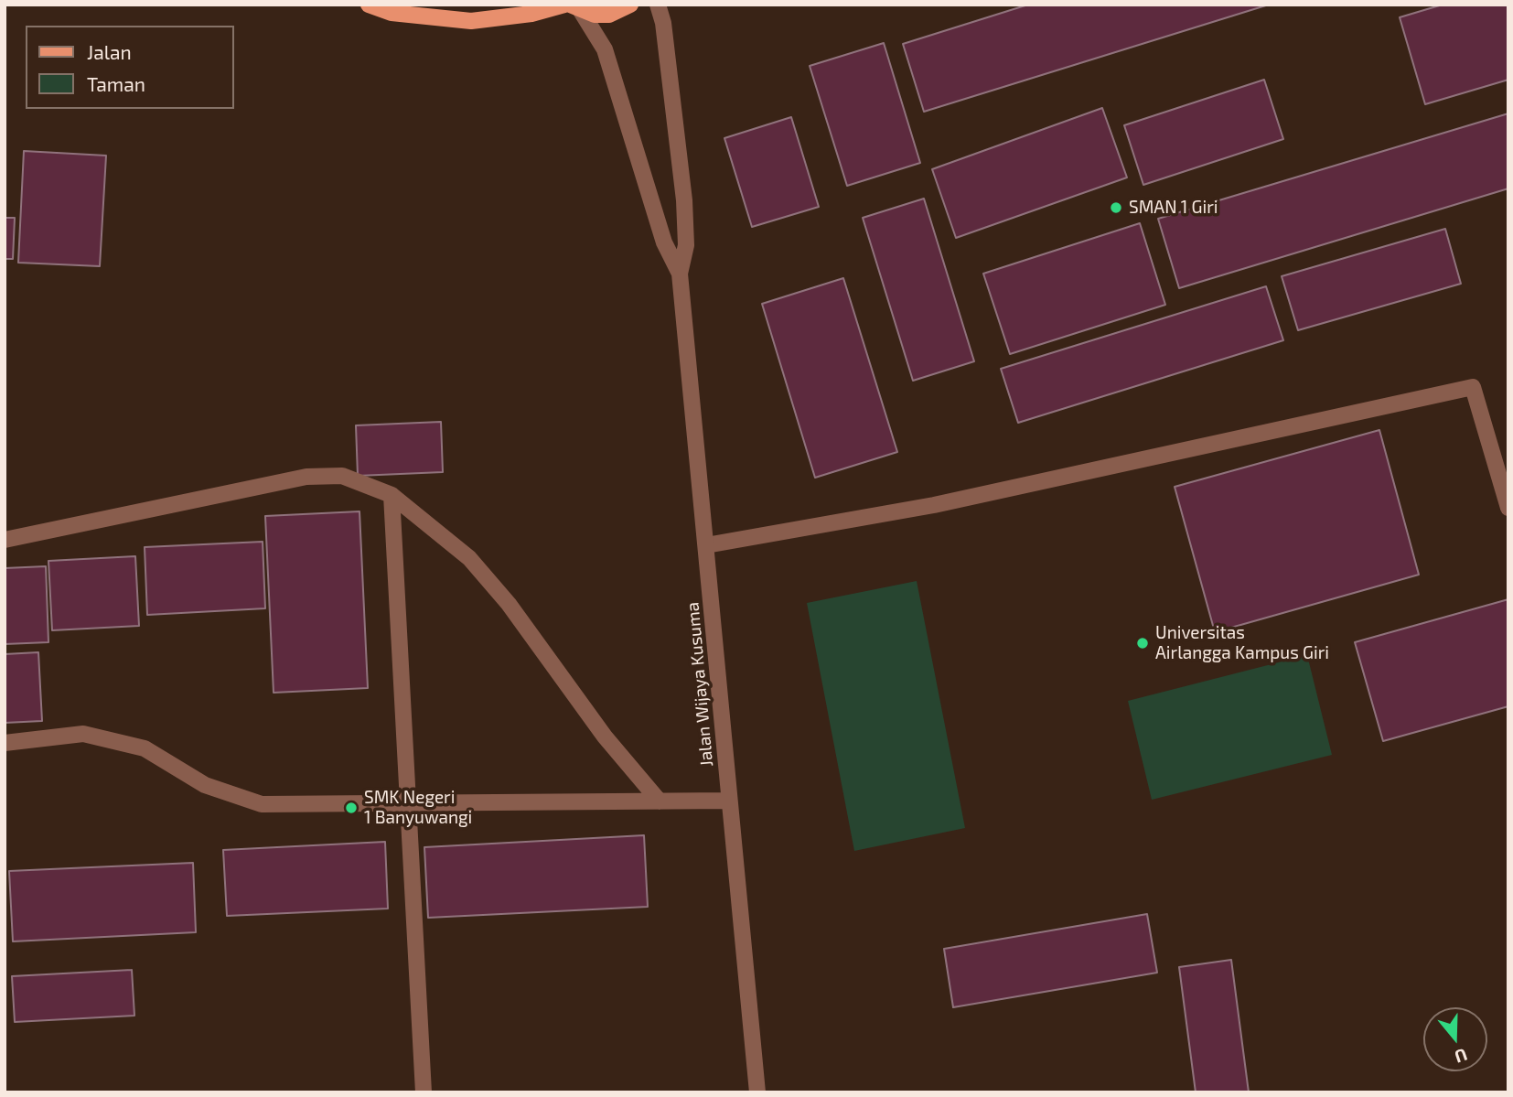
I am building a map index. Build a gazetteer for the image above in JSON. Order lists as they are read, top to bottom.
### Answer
{
  "streets": {
    "street": ["Jalan Wijaya Kusuma"]
  },
  "places": ["SMAN 1 Giri", "Universitas Airlangga Kampus Giri", "SMK Negeri 1 Banyuwangi"],
  "legend": ["Jalan", "Taman"],
  "north": "bottom"
}
